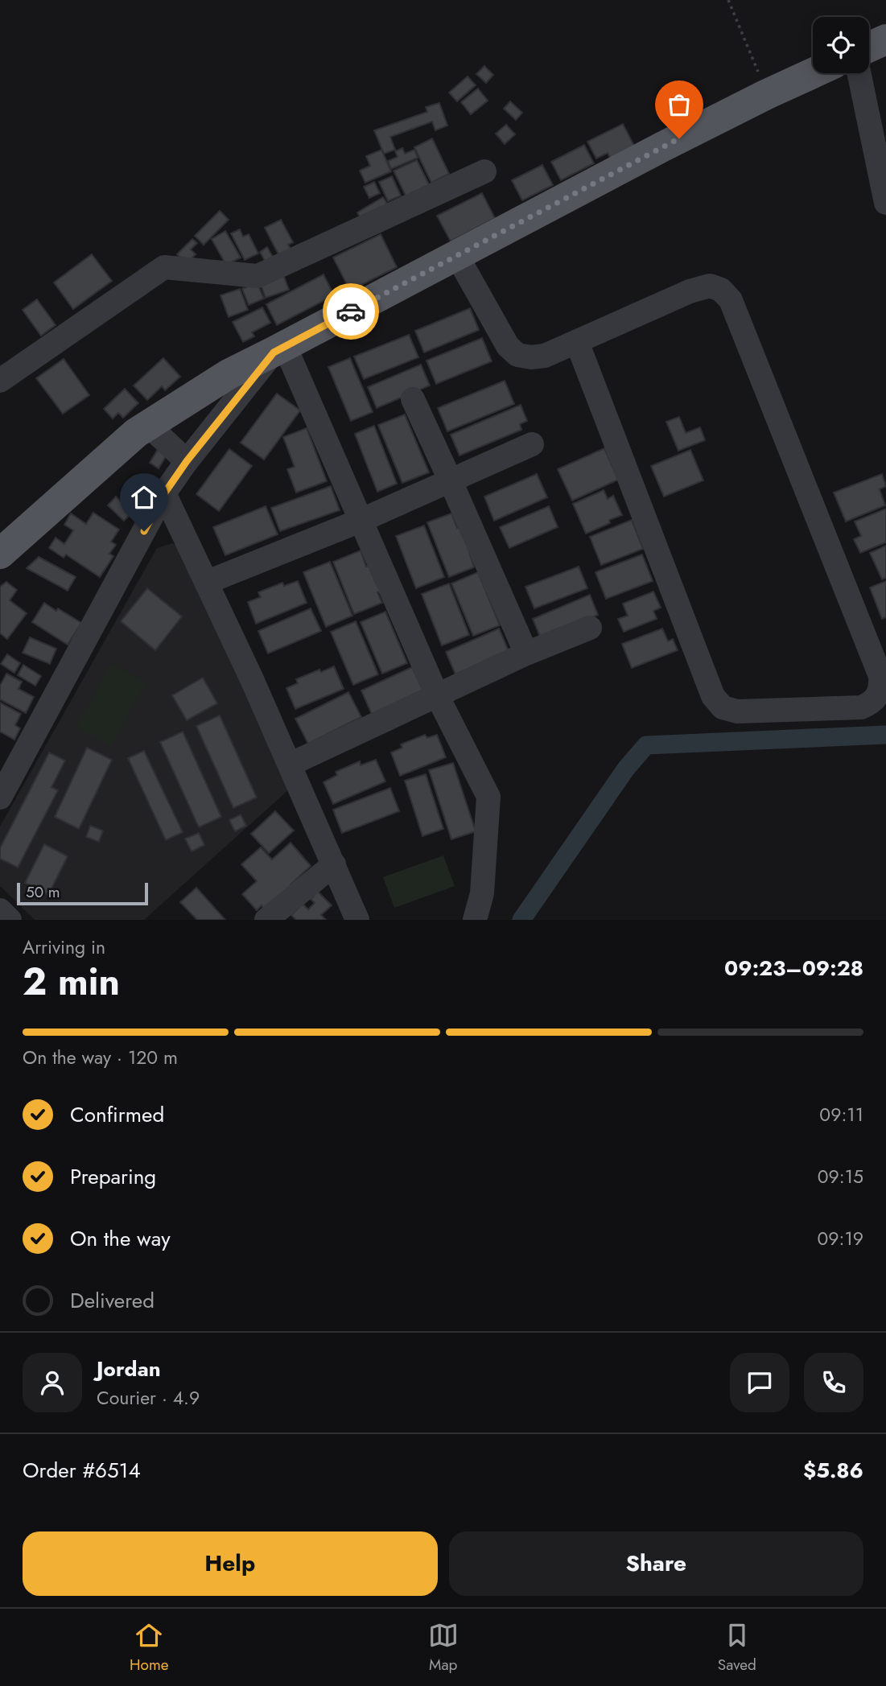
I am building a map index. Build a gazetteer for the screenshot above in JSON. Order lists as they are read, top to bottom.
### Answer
{
  "scale_bar": "50 m",
  "page": {
    "scale": "50 m",
    "heading": ["2 min", "Arriving in", "09:23–09:28"],
    "panel": [
      "Jordan",
      "Courier · 4.9",
      "Order #6514",
      "$5.86"
    ],
    "bar": "On the way · 120 m",
    "list": [
      ["Confirmed", "09:11"],
      ["Preparing", "09:15"],
      ["On the way", "09:19"],
      "Delivered"
    ],
    "buttons": ["Help", "Share"],
    "tabs": ["Home", "Map", "Saved"]
  }
}
